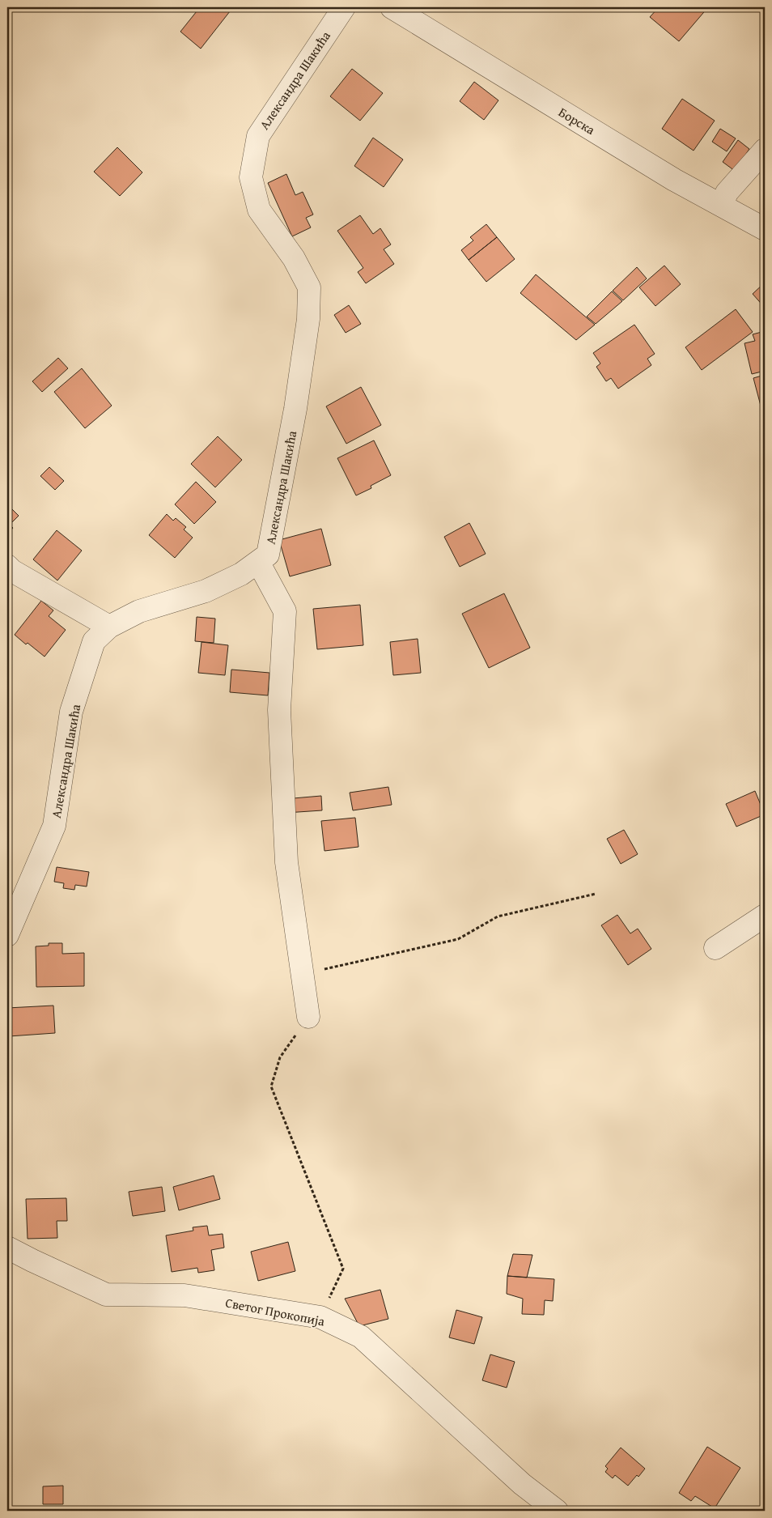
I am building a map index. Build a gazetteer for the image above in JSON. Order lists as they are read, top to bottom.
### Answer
{
  "streets": {
    "street": ["Александра Шакића", "Борска", "Светог Прокопија"]
  }
}
